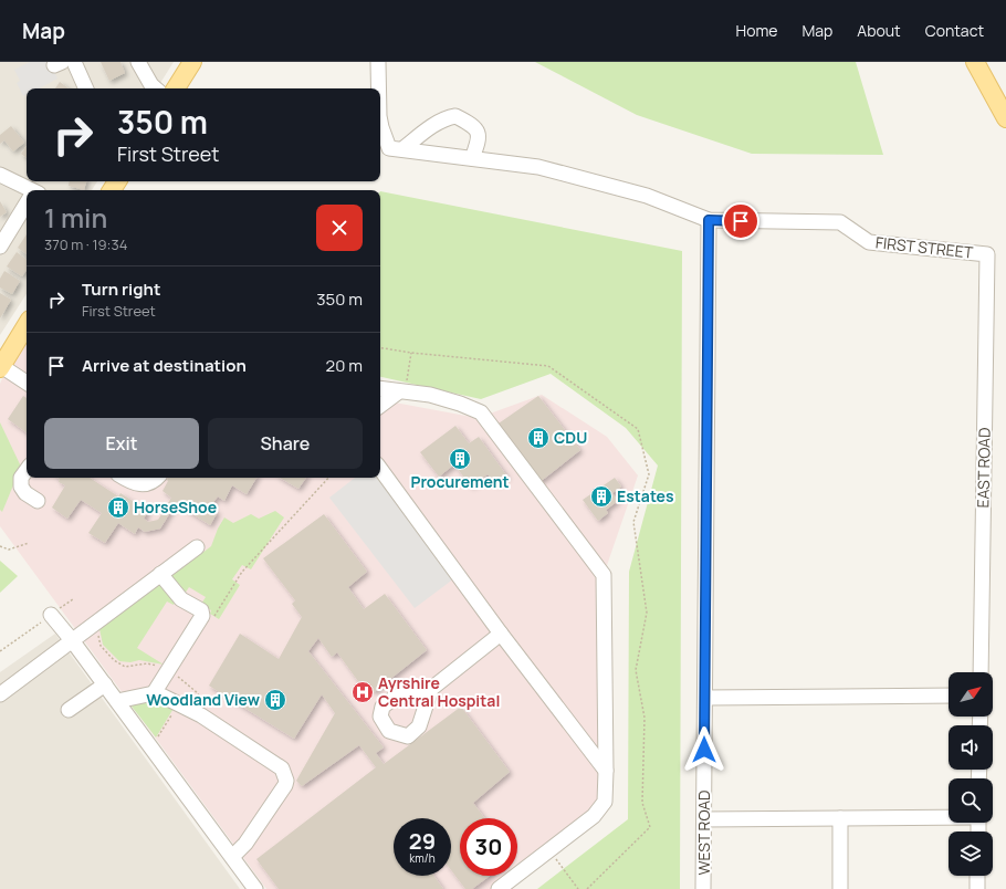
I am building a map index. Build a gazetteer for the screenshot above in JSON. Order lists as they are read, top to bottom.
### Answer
{
  "streets": {
    "street": ["FIRST STREET", "EAST ROAD", "WEST ROAD"]
  },
  "crossings": [
    ["FIRST STREET", "EAST ROAD"],
    ["FIRST STREET", "WEST ROAD"]
  ],
  "places": {
    "building": [
      "CDU",
      "Procurement",
      "Estates",
      "HorseShoe",
      "Woodland View"
    ],
    "hospital": ["Ayrshire Central Hospital"]
  },
  "north": "top right",
  "page": {
    "header": "Map",
    "nav": [
      "Home",
      "Map",
      "About",
      "Contact"
    ],
    "turn": ["350 m", "First Street"],
    "heading": ["1 min", "370 m · 19:34"],
    "list": [
      {
        "name": "Turn right",
        "note": "First Street",
        "value": "350 m"
      },
      {
        "name": "Arrive at destination",
        "value": "20 m"
      }
    ],
    "buttons": ["Exit", "Share"],
    "speed": "29 km/h",
    "limit": "30"
  }
}
